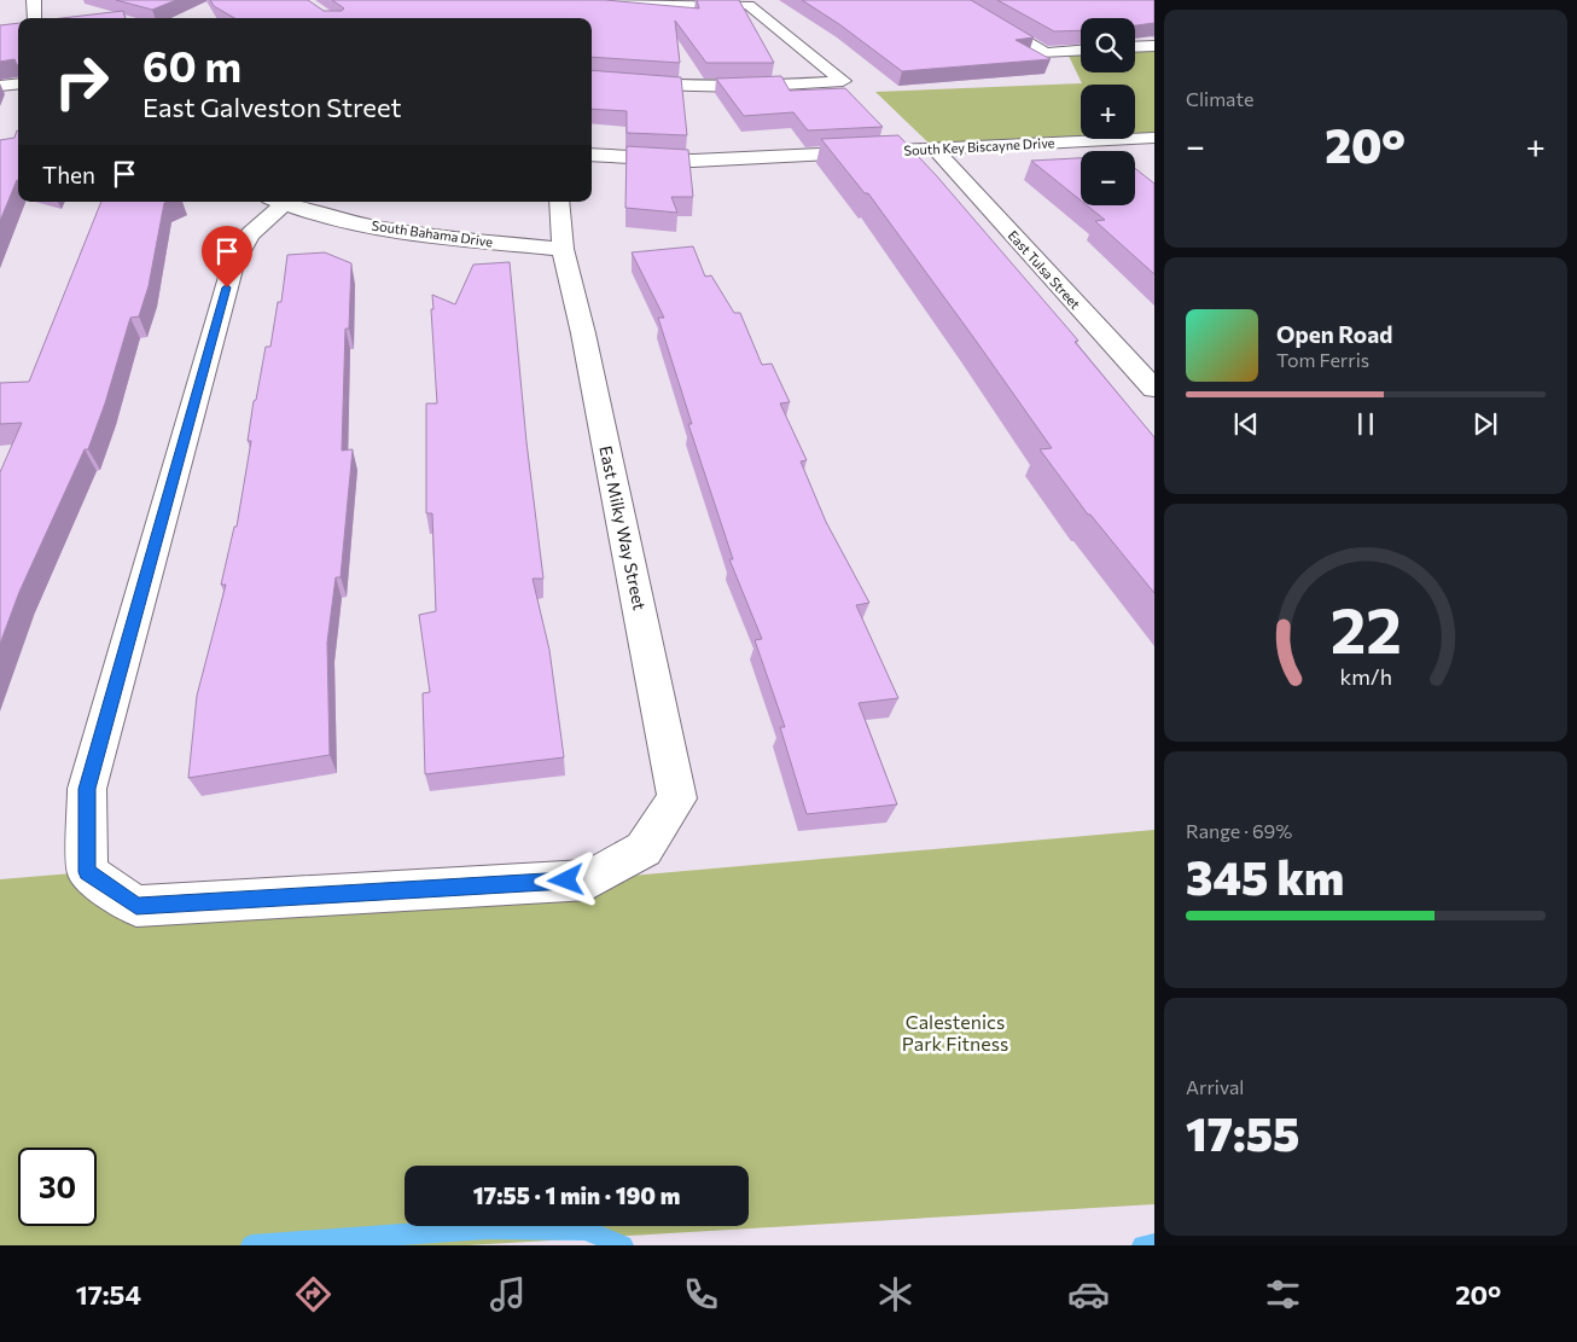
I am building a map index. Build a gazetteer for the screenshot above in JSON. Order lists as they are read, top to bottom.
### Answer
{
  "streets": {
    "street": [
      "South Key Biscayne Drive",
      "South Bahama Drive",
      "East Tulsa Street",
      "East Milky Way Street"
    ]
  },
  "crossings": [
    ["South Key Biscayne Drive", "East Tulsa Street"],
    ["South Bahama Drive", "East Milky Way Street"]
  ],
  "parks": ["Calestenics Park Fitness"],
  "page": {
    "tile": [
      "Climate",
      ["Range · 69%", "345 km"],
      ["Arrival", "17:55"]
    ],
    "map_buttons": ["+", "−"],
    "turn": ["60 m", "East Galveston Street"],
    "heat": ["−", "20°", "+"],
    "then": "Then",
    "song": ["Open Road", "Tom Ferris"],
    "limit": "30",
    "trip": "17:55 · 1 min · 190 m",
    "tabs": ["17:54", "20°"],
    "gauge": ["22", "km/h"]
  }
}
